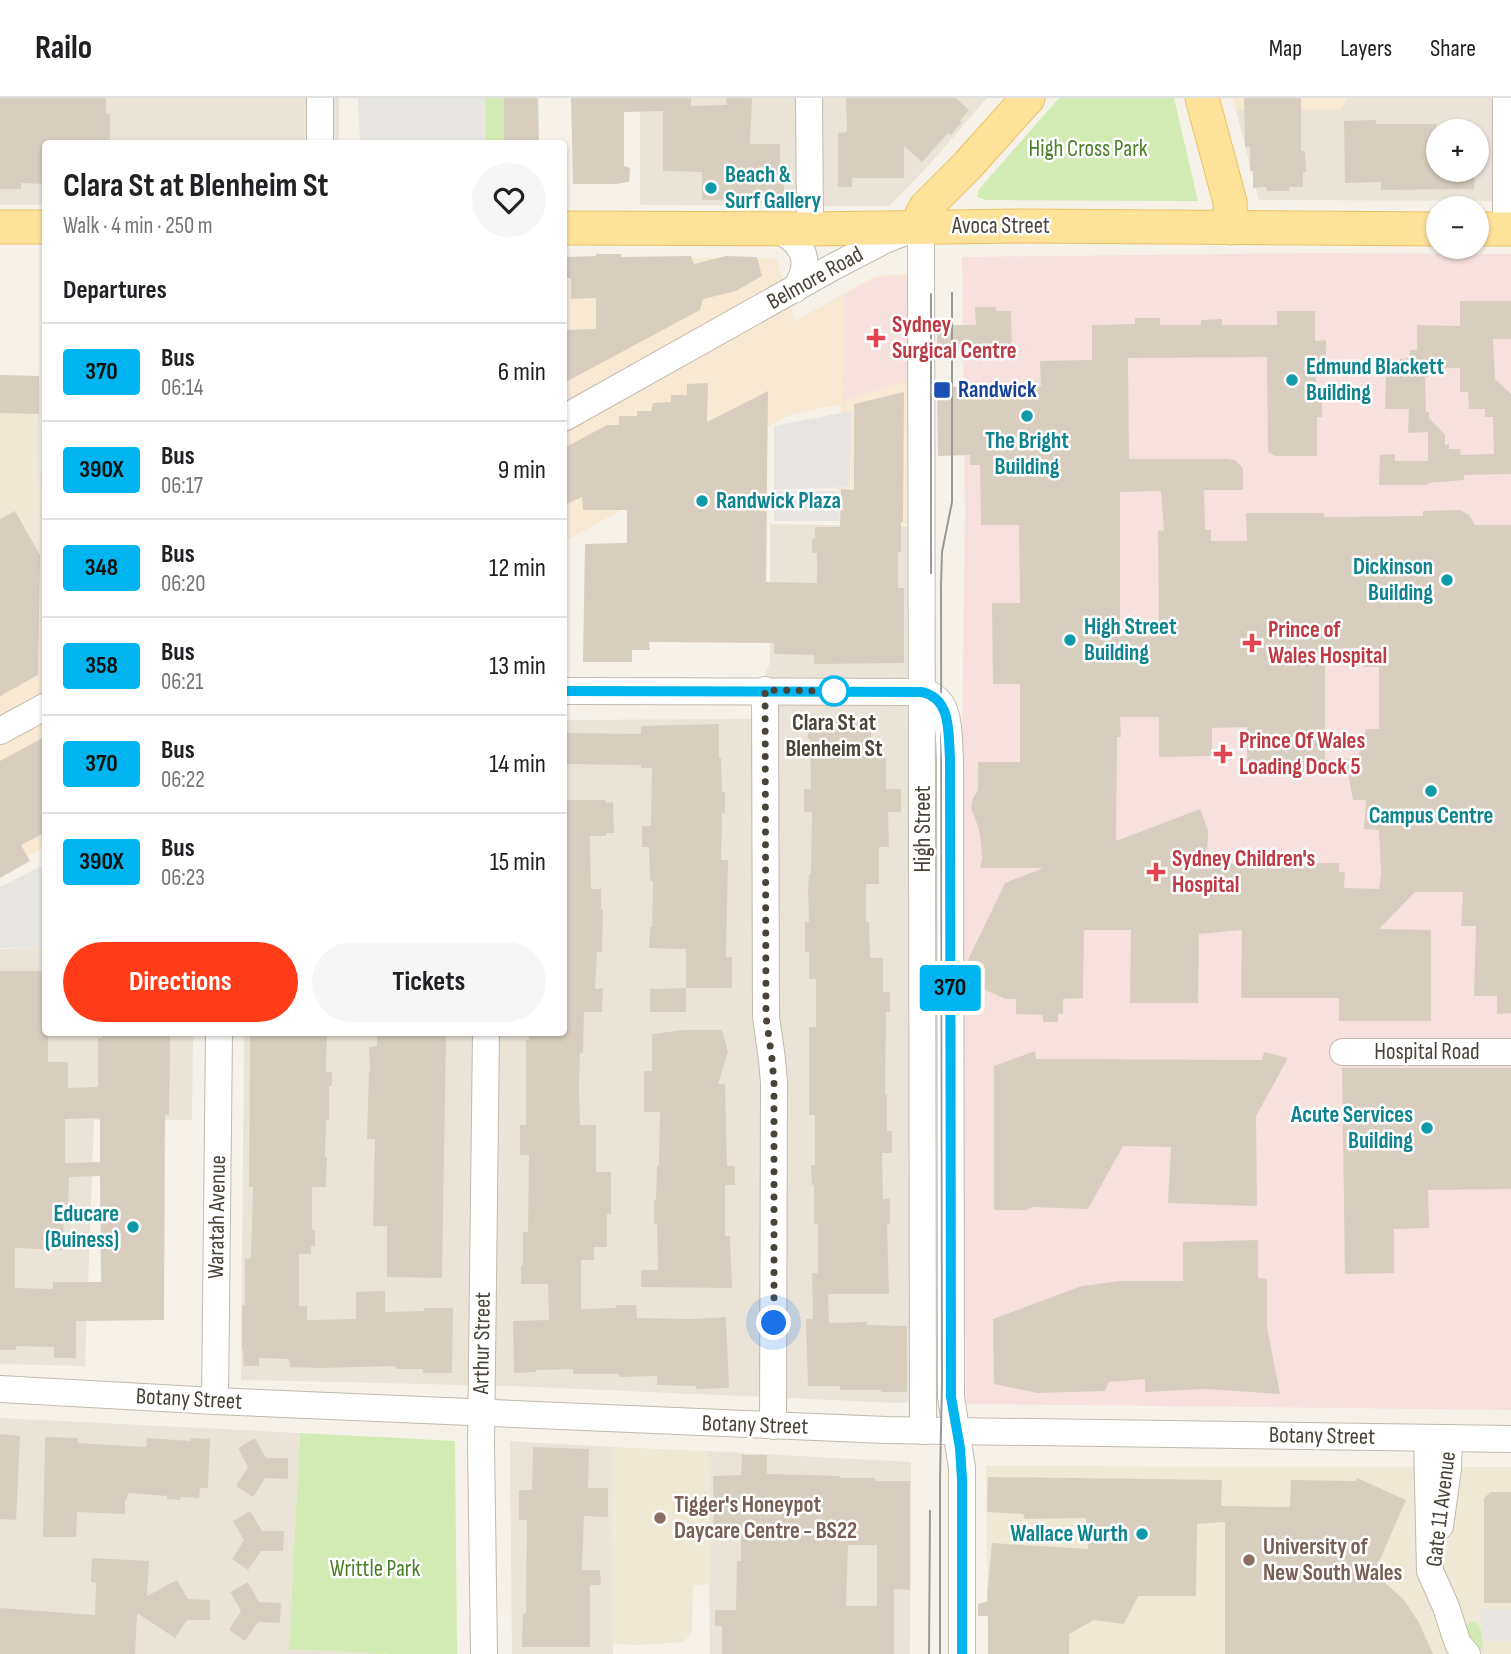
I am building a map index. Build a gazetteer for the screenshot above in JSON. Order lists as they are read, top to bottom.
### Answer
{
  "streets": {
    "main road": ["Avoca Street"],
    "street": [
      "Belmore Road",
      "High Street",
      "Hospital Road",
      "Waratah Avenue",
      "Arthur Street",
      "Botany Street",
      "Gate 11 Avenue"
    ]
  },
  "crossings": [
    ["Avoca Street", "Belmore Road"],
    ["Avoca Street", "High Street"],
    ["Belmore Road", "High Street"],
    ["High Street", "Botany Street"],
    ["Waratah Avenue", "Botany Street"],
    ["Arthur Street", "Botany Street"],
    ["Botany Street", "Gate 11 Avenue"]
  ],
  "parks": ["High Cross Park", "Writtle Park"],
  "places": {
    "other": [
      "Beach & Surf Gallery",
      "Edmund Blackett Building",
      "The Bright Building",
      "Randwick Plaza",
      "Dickinson Building",
      "High Street Building",
      "Clara St at Blenheim St",
      "Campus Centre",
      "Acute Services Building",
      "Educare (Buiness)",
      "Tigger's Honeypot Daycare Centre - BS22",
      "Wallace Wurth",
      "University of New South Wales"
    ],
    "health": [
      "Sydney Surgical Centre",
      "Prince of Wales Hospital",
      "Prince Of Wales Loading Dock 5",
      "Sydney Children's Hospital"
    ],
    "transit": ["Randwick"]
  },
  "lines": ["bus line 370"],
  "page": {
    "header": "Railo",
    "nav": ["Map", "Layers", "Share"],
    "on_map": "370",
    "map_buttons": ["+", "−"],
    "heading": [
      ["Clara St at Blenheim St", "Walk · 4 min · 250 m"],
      "Departures"
    ],
    "list": [
      {
        "mark": "370",
        "name": "Bus",
        "note": "06:14",
        "value": "6 min"
      },
      {
        "mark": "390X",
        "name": "Bus",
        "note": "06:17",
        "value": "9 min"
      },
      {
        "mark": "348",
        "name": "Bus",
        "note": "06:20",
        "value": "12 min"
      },
      {
        "mark": "358",
        "name": "Bus",
        "note": "06:21",
        "value": "13 min"
      },
      {
        "mark": "370",
        "name": "Bus",
        "note": "06:22",
        "value": "14 min"
      },
      {
        "mark": "390X",
        "name": "Bus",
        "note": "06:23",
        "value": "15 min"
      }
    ],
    "buttons": ["Directions", "Tickets"]
  }
}
